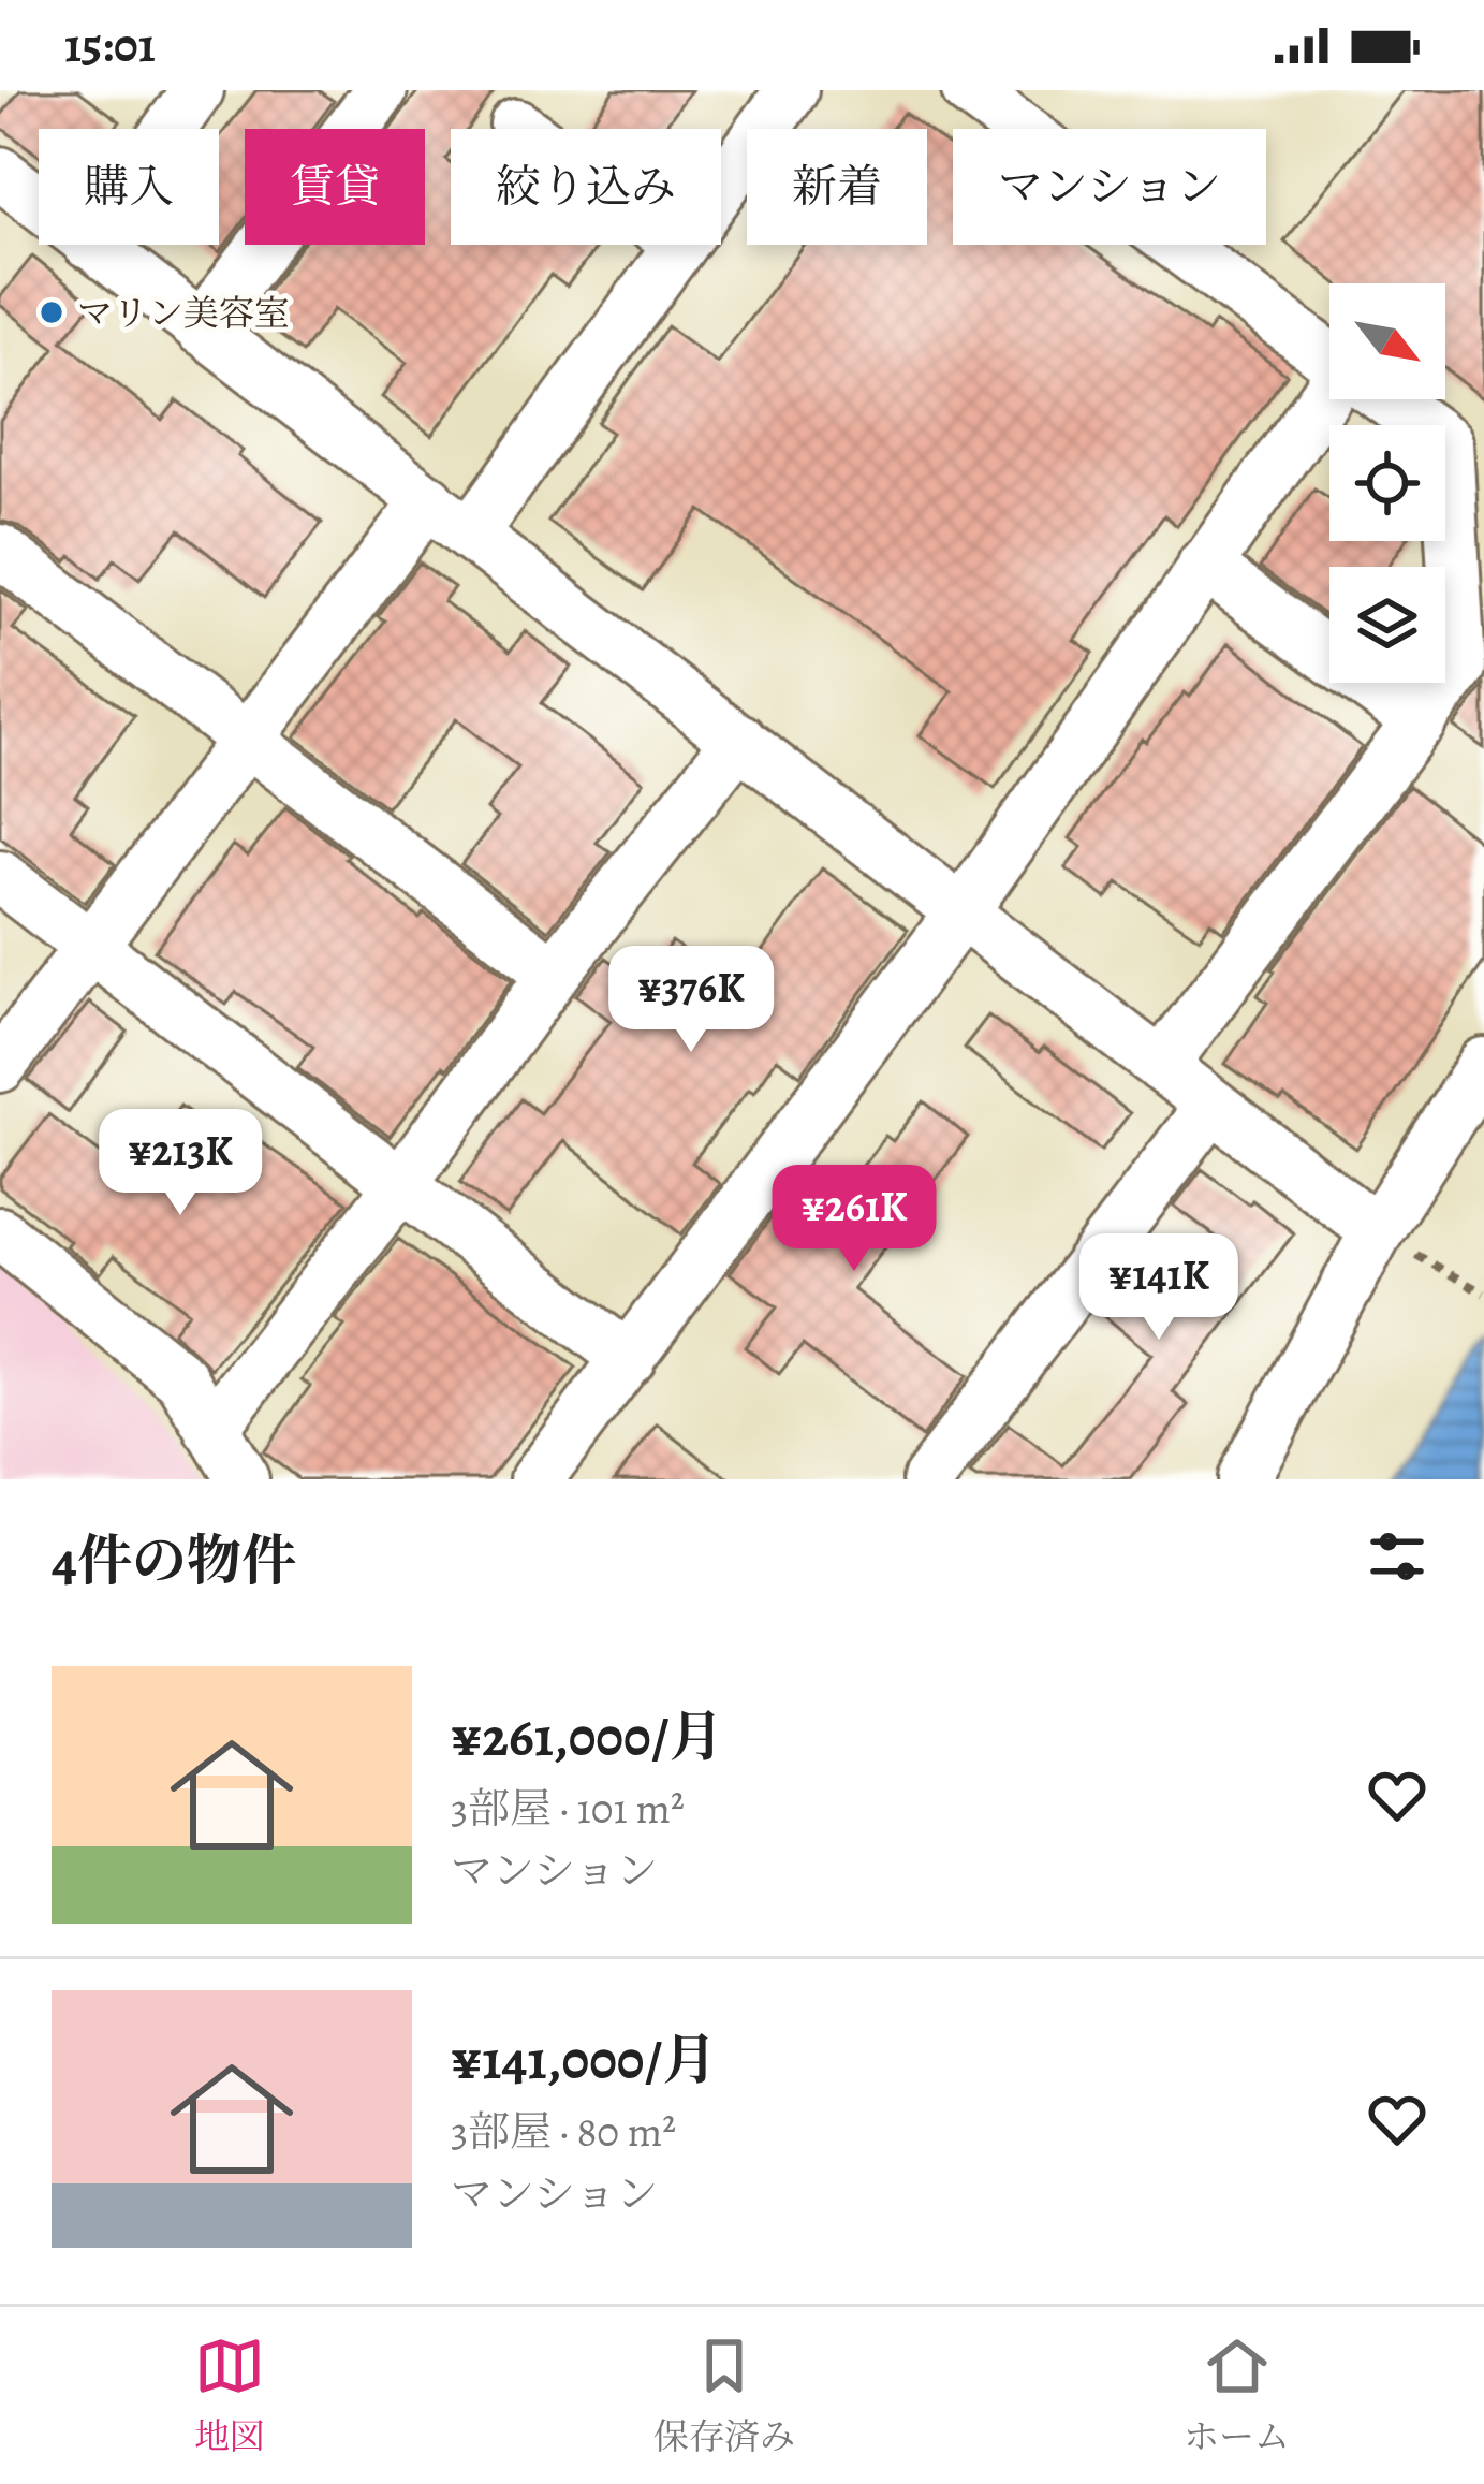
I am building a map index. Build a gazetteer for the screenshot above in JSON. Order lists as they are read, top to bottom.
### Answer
{
  "places": ["マリン美容室"],
  "north": "bottom right",
  "page": {
    "status": "15:01",
    "chip": [
      "購入",
      "賃貸",
      "絞り込み",
      "新着",
      "マンション"
    ],
    "price": [
      "¥376K",
      "¥213K",
      "¥261K",
      "¥141K"
    ],
    "heading": "4件の物件",
    "list": [
      {
        "name": "¥261,000/月",
        "note": "3部屋 · 101 m² · マンション"
      },
      {
        "name": "¥141,000/月",
        "note": "3部屋 · 80 m² · マンション"
      }
    ],
    "tabs": ["地図", "保存済み", "ホーム"]
  }
}
